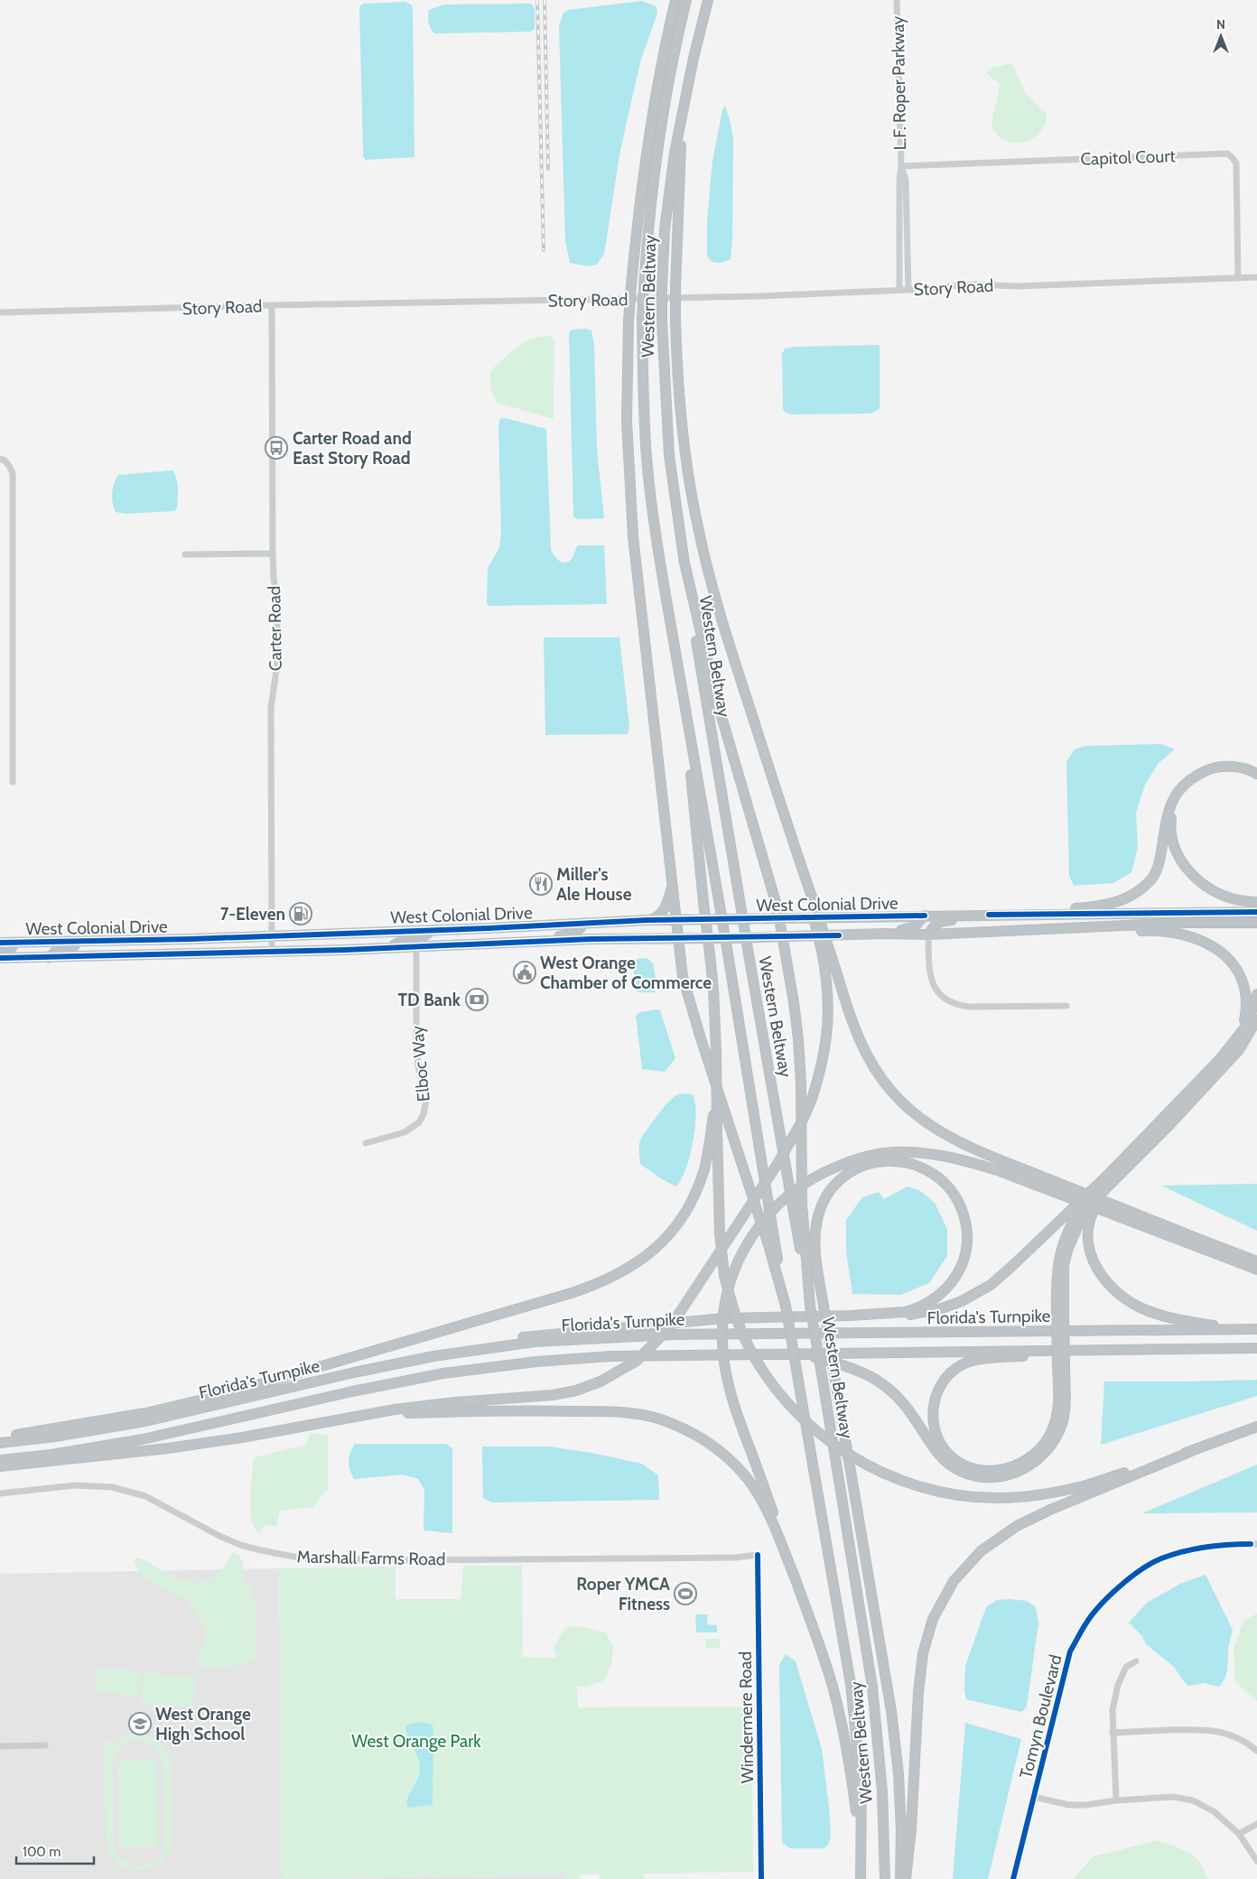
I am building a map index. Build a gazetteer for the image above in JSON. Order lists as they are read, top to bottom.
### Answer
{
  "streets": {
    "highway": ["Western Beltway", "West Colonial Drive", "Florida's Turnpike"],
    "street": [
      "L.F. Roper Parkway",
      "Capitol Court",
      "Story Road",
      "Carter Road",
      "Elboc Way",
      "Marshall Farms Road",
      "Tomyn Boulevard",
      "Windermere Road"
    ]
  },
  "crossings": [
    ["L.F. Roper Parkway", "Capitol Court"],
    ["L.F. Roper Parkway", "Story Road"],
    ["Capitol Court", "Story Road"],
    ["Story Road", "Carter Road"],
    ["Carter Road", "West Colonial Drive"],
    ["West Colonial Drive", "Elboc Way"],
    ["Marshall Farms Road", "Windermere Road"]
  ],
  "parks": ["West Orange Park"],
  "places": {
    "bus stop": ["Carter Road and East Story Road"],
    "restaurant": ["Miller's Ale House"],
    "fuel station": ["7-Eleven"],
    "public building": ["West Orange Chamber of Commerce"],
    "bank": ["TD Bank"],
    "sports": ["Roper YMCA Fitness"],
    "school or university": ["West Orange High School"]
  },
  "scale_bar": "100 m",
  "north": "top"
}
